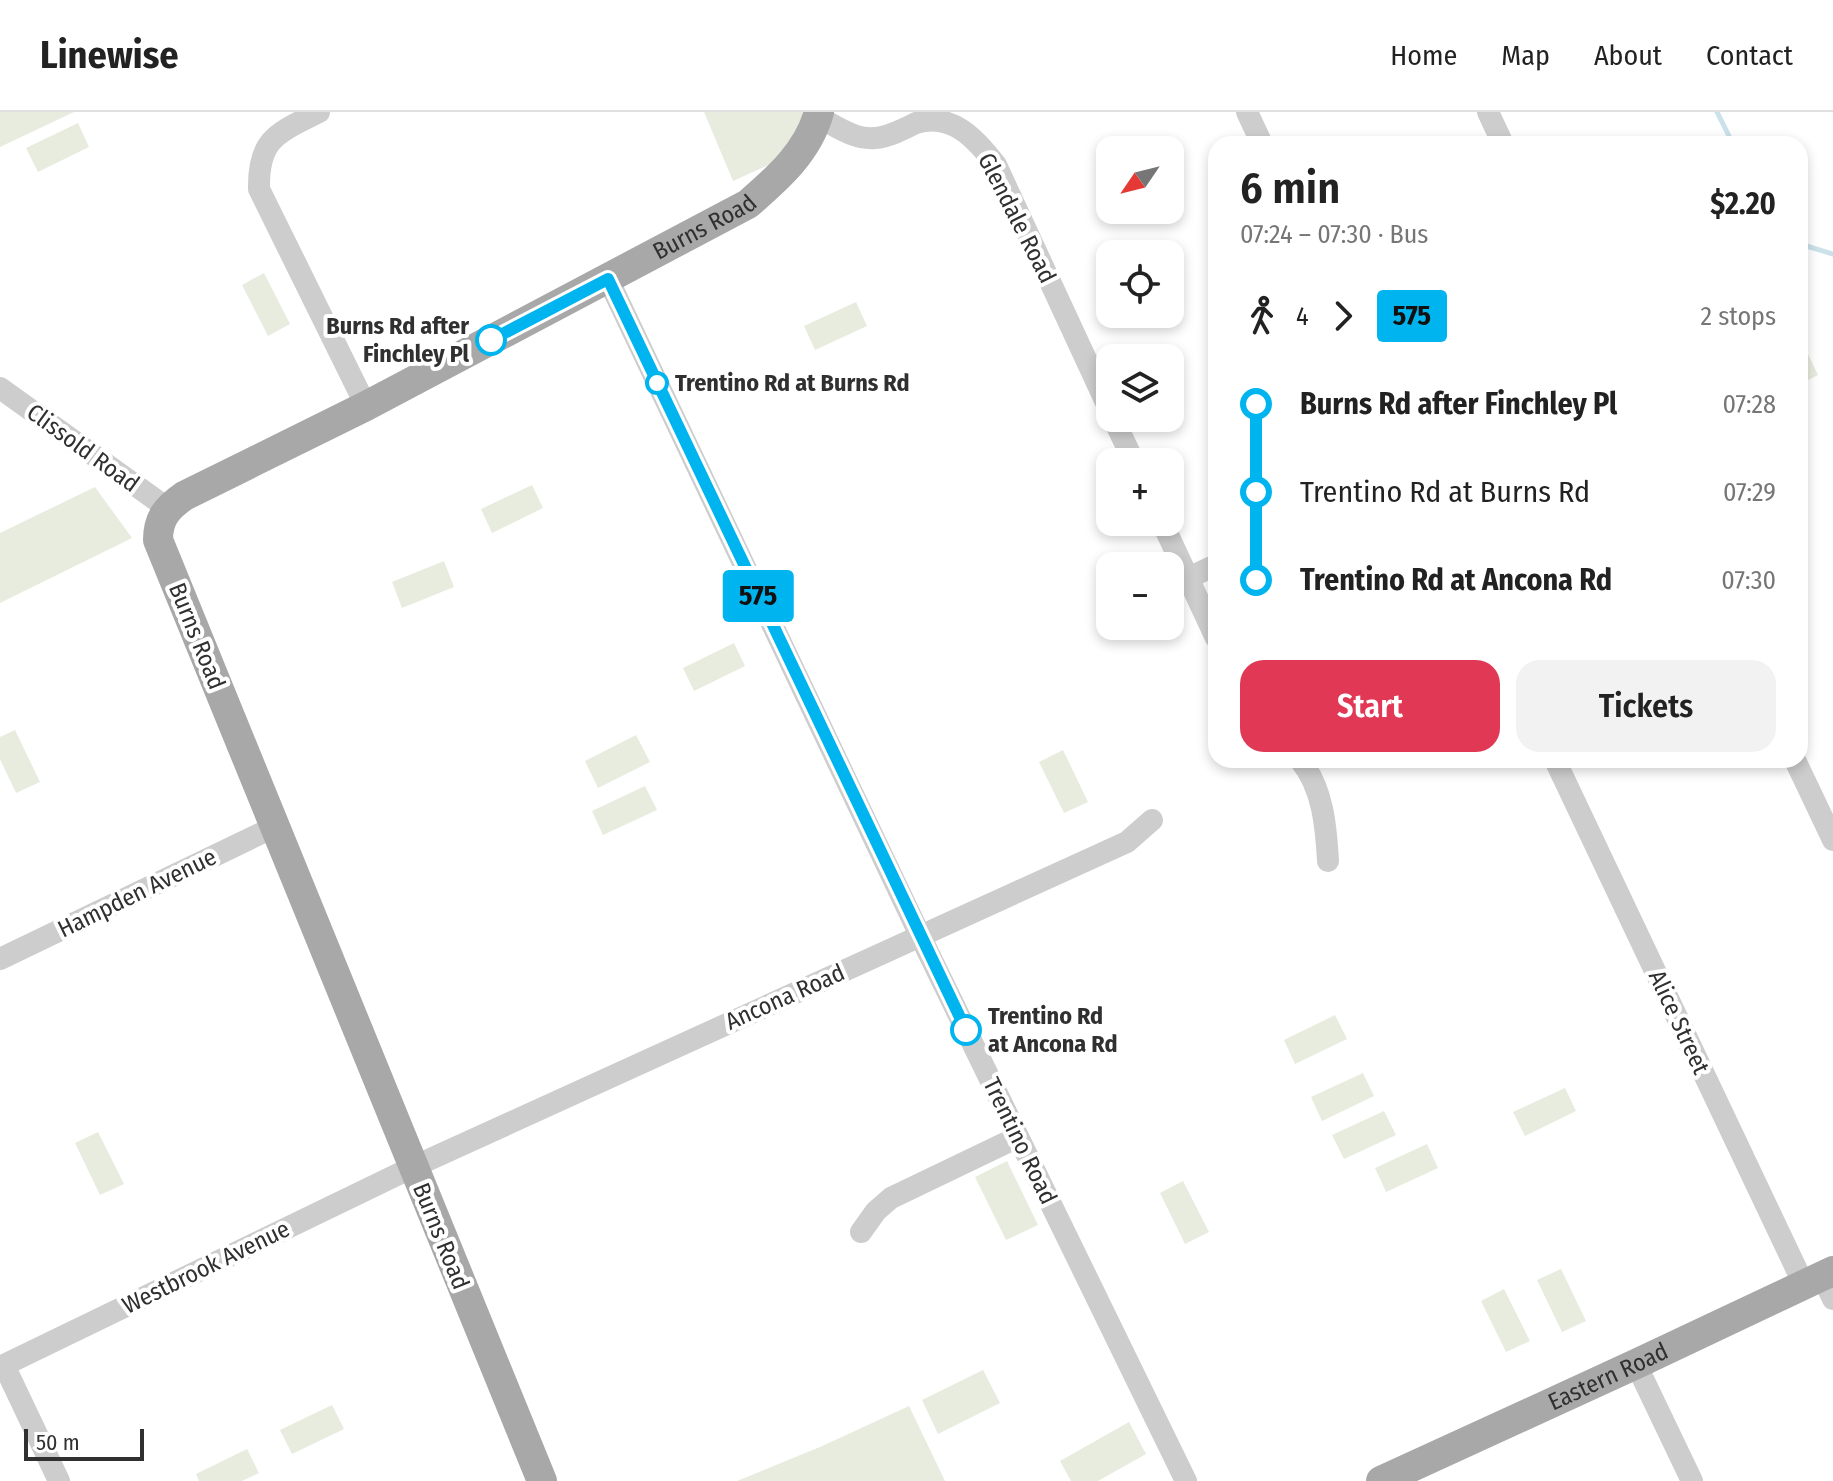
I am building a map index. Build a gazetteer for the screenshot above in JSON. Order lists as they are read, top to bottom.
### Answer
{
  "streets": {
    "main road": ["Burns Road", "Eastern Road"],
    "street": [
      "Glendale Road",
      "Clissold Road",
      "Hampden Avenue",
      "Ancona Road",
      "Alice Street",
      "Trentino Road",
      "Westbrook Avenue"
    ]
  },
  "crossings": [
    ["Glendale Road", "Burns Road"],
    ["Burns Road", "Clissold Road"],
    ["Burns Road", "Hampden Avenue"],
    ["Burns Road", "Ancona Road"],
    ["Burns Road", "Trentino Road"],
    ["Burns Road", "Westbrook Avenue"],
    ["Ancona Road", "Trentino Road"],
    ["Ancona Road", "Westbrook Avenue"],
    ["Alice Street", "Eastern Road"]
  ],
  "places": ["Burns Rd after Finchley Pl", "Trentino Rd at Burns Rd", "Trentino Rd at Ancona Rd"],
  "lines": ["bus line 575"],
  "scale_bar": "50 m",
  "north": "bottom left",
  "page": {
    "header": "Linewise",
    "nav": [
      "Home",
      "Map",
      "About",
      "Contact"
    ],
    "on_map": "575",
    "map_buttons": ["+", "−"],
    "heading": ["6 min", "07:24 – 07:30 · Bus", "$2.20"],
    "legs": ["4", "575", "2 stops"],
    "list": [
      {
        "name": "Burns Rd after Finchley Pl",
        "value": "07:28"
      },
      {
        "name": "Trentino Rd at Burns Rd",
        "value": "07:29"
      },
      {
        "name": "Trentino Rd at Ancona Rd",
        "value": "07:30"
      }
    ],
    "buttons": ["Start", "Tickets"],
    "scale": "50 m"
  }
}
